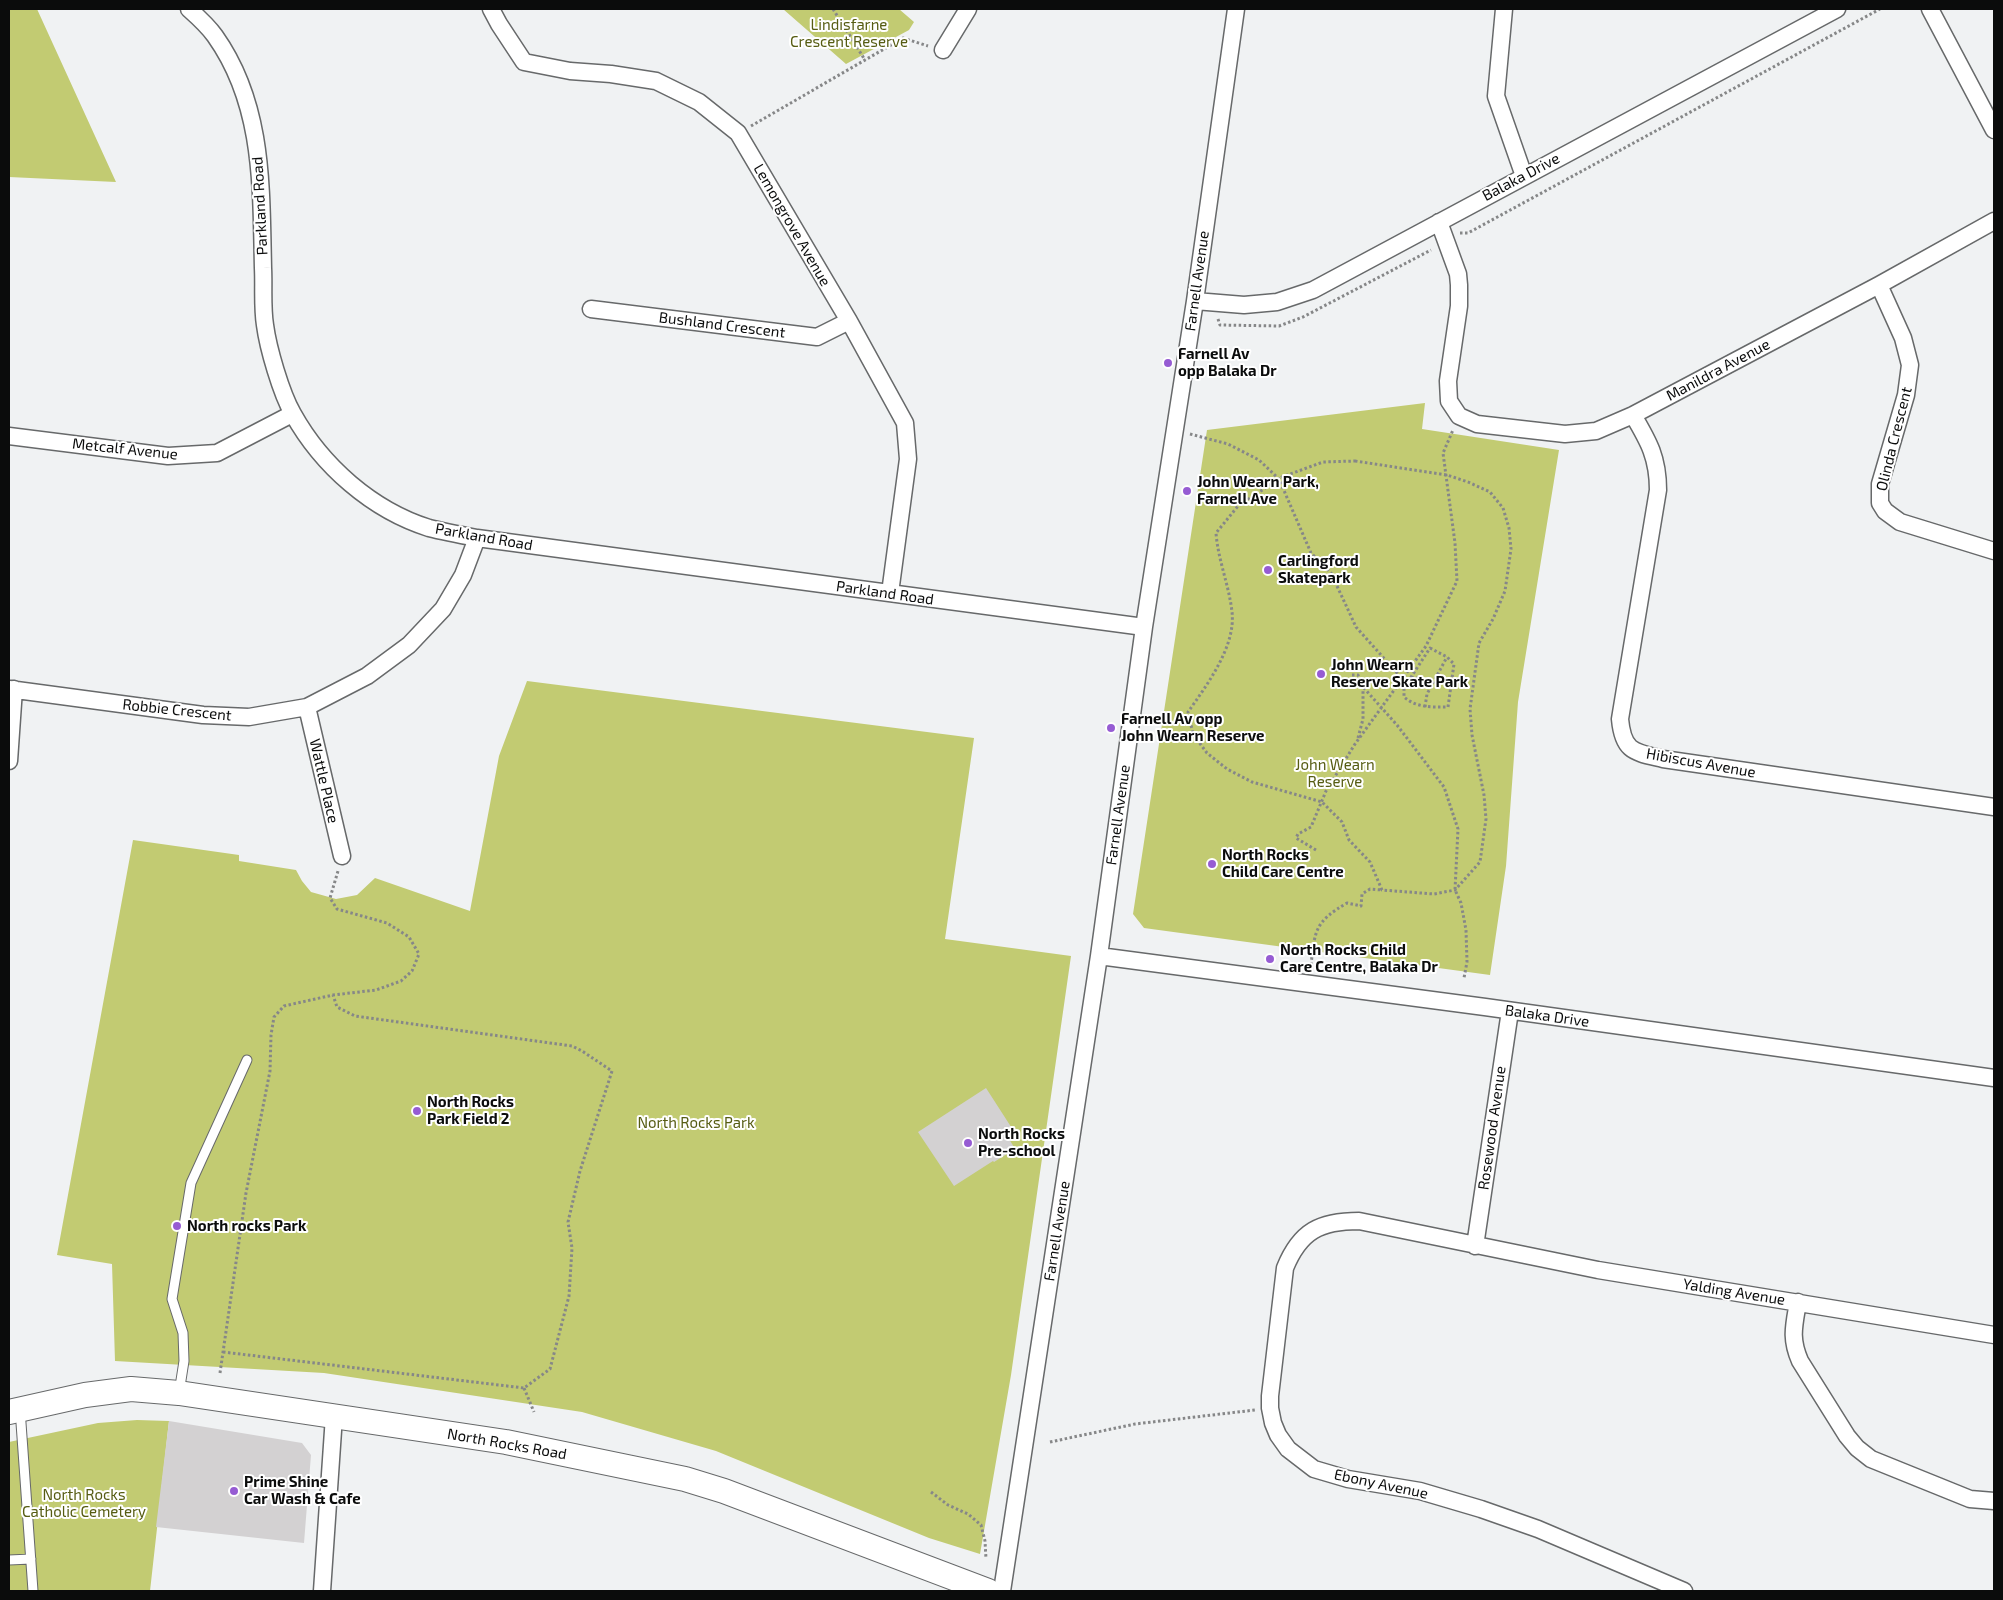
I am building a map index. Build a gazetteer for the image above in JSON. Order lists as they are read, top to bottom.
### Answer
{
  "streets": {
    "main road": ["North Rocks Road"],
    "street": [
      "Balaka Drive",
      "Parkland Road",
      "Lemongrove Avenue",
      "Farnell Avenue",
      "Bushland Crescent",
      "Manildra Avenue",
      "Olinda Crescent",
      "Metcalf Avenue",
      "Robbie Crescent",
      "Hibiscus Avenue",
      "Wattle Place",
      "Rosewood Avenue",
      "Yalding Avenue",
      "Ebony Avenue"
    ]
  },
  "crossings": [
    ["Balaka Drive", "Farnell Avenue"],
    ["Balaka Drive", "Rosewood Avenue"],
    ["Parkland Road", "Lemongrove Avenue"],
    ["Parkland Road", "Farnell Avenue"],
    ["Parkland Road", "Metcalf Avenue"],
    ["Parkland Road", "Robbie Crescent"],
    ["Lemongrove Avenue", "Bushland Crescent"],
    ["Manildra Avenue", "Olinda Crescent"],
    ["Manildra Avenue", "Hibiscus Avenue"],
    ["Robbie Crescent", "Wattle Place"],
    ["Rosewood Avenue", "Yalding Avenue"],
    ["Rosewood Avenue", "Ebony Avenue"],
    ["Yalding Avenue", "Ebony Avenue"]
  ],
  "parks": [
    "Lindisfarne Crescent Reserve",
    "John Wearn Reserve",
    "North Rocks Park",
    "North Rocks Catholic Cemetery"
  ],
  "places": [
    "Farnell Av opp Balaka Dr",
    "John Wearn Park, Farnell Ave",
    "Carlingford Skatepark",
    "John Wearn Reserve Skate Park",
    "Farnell Av opp John Wearn Reserve",
    "North Rocks Child Care Centre",
    "North Rocks Child Care Centre, Balaka Dr",
    "North Rocks Park Field 2",
    "North Rocks Pre-school",
    "North rocks Park",
    "Prime Shine Car Wash & Cafe"
  ]
}
